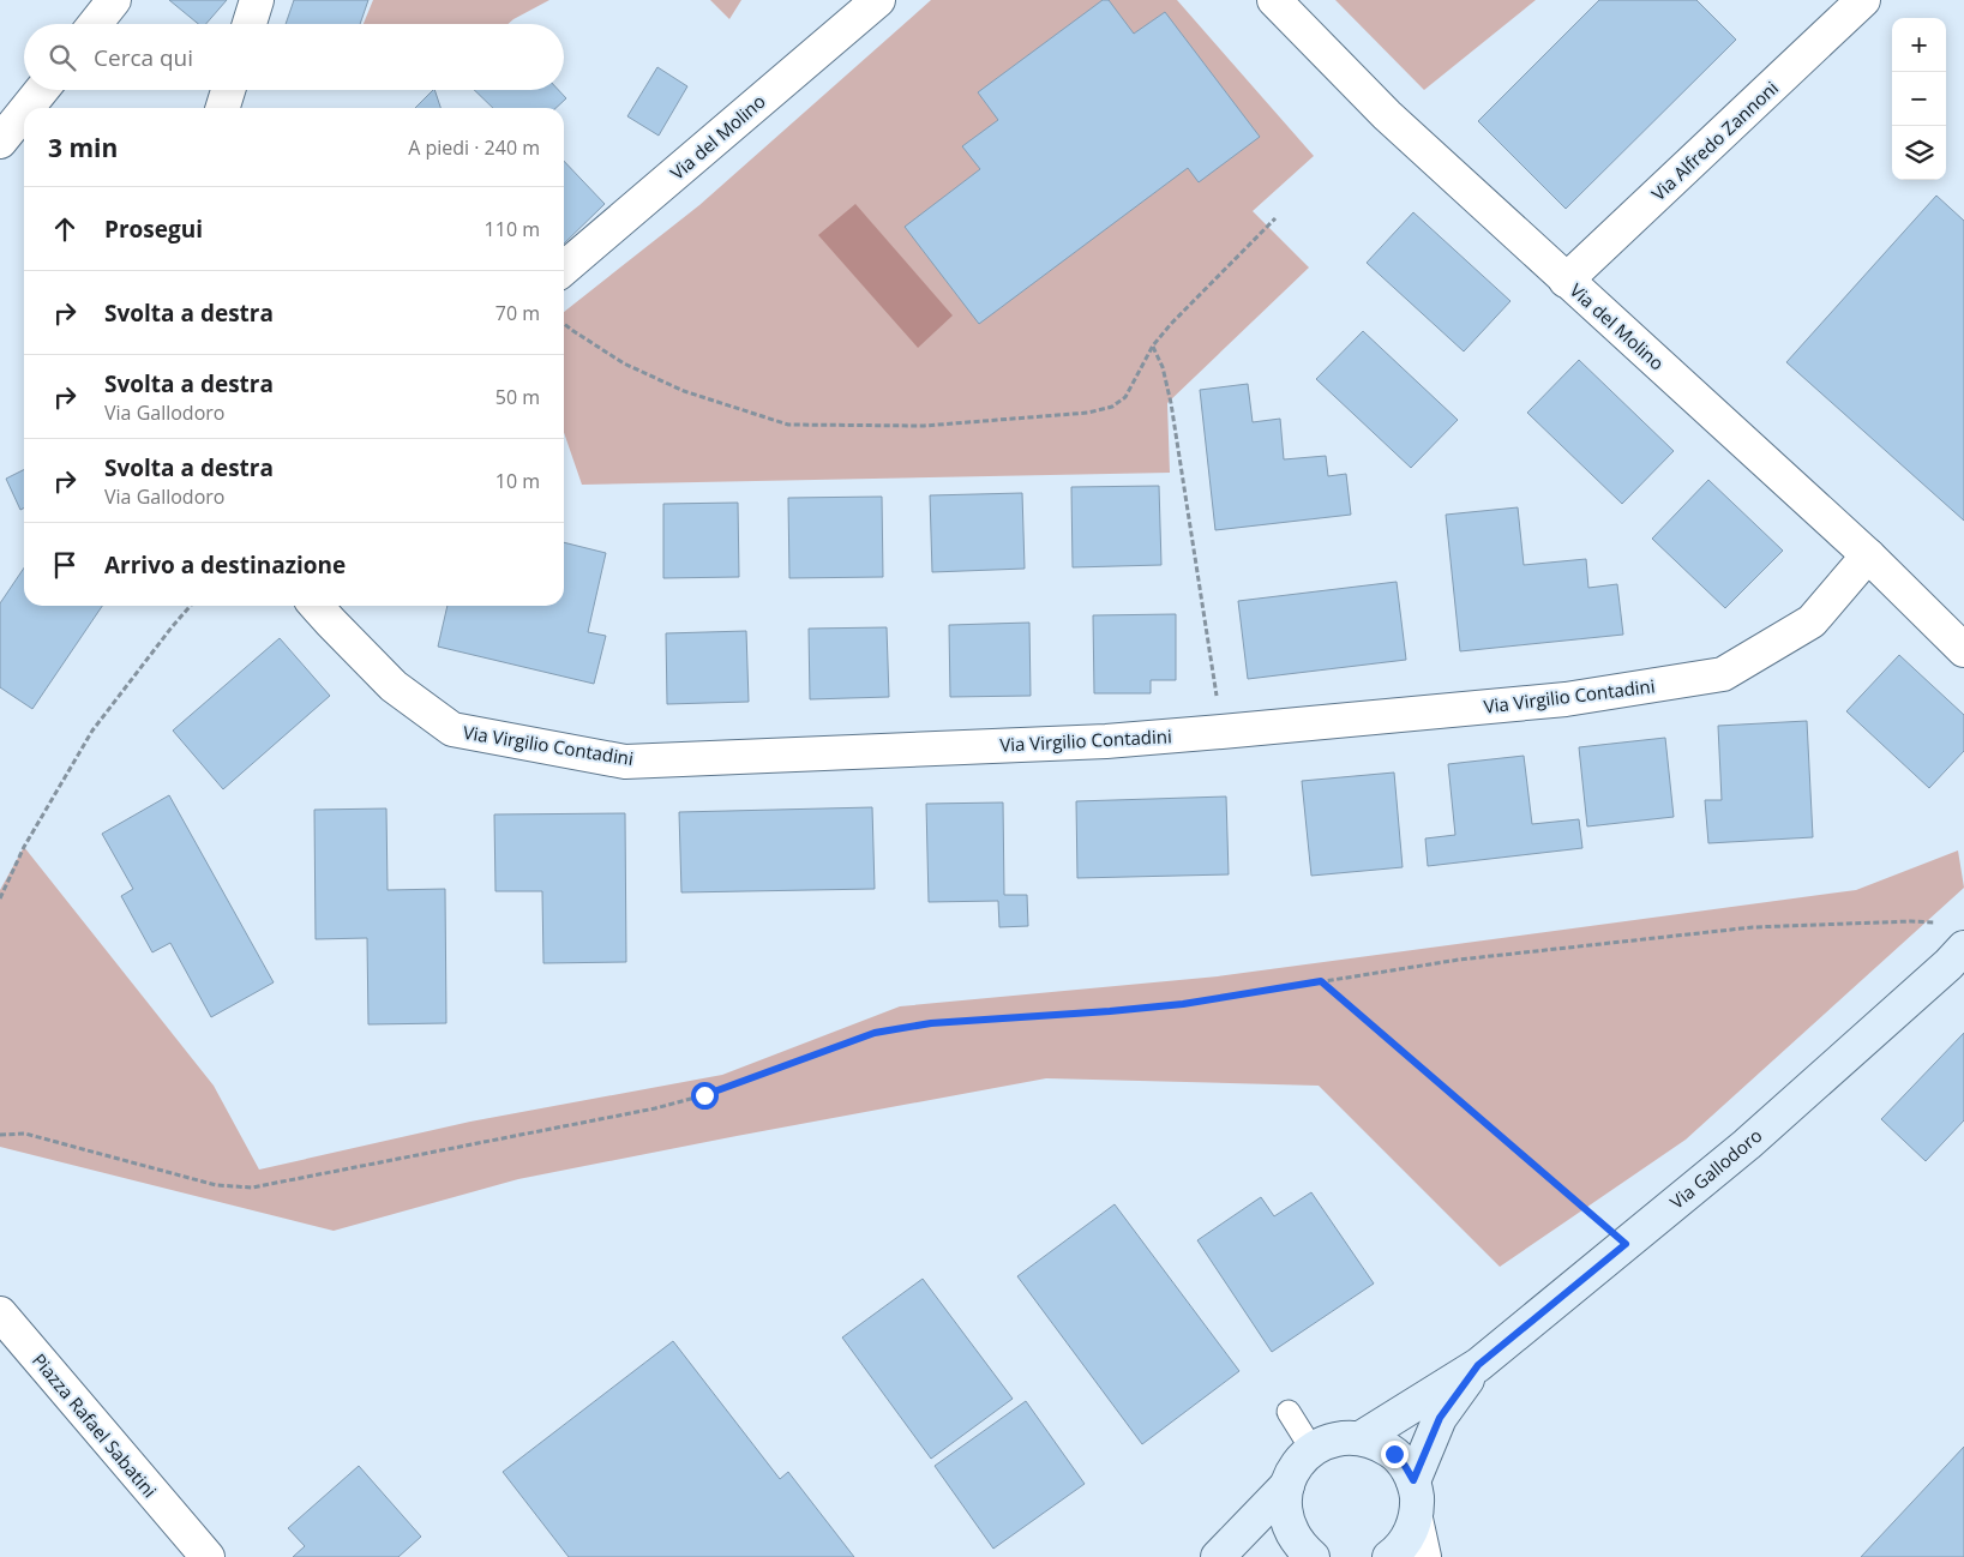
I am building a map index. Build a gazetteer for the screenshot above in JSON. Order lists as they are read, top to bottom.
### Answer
{
  "streets": {
    "main road": ["Via Gallodoro"],
    "street": [
      "Via del Molino",
      "Via Alfredo Zannoni",
      "Via Virgilio Contadini",
      "Piazza Rafael Sabatini"
    ]
  },
  "crossings": [
    ["Via del Molino", "Via Alfredo Zannoni"],
    ["Via del Molino", "Via Virgilio Contadini"]
  ],
  "page": {
    "map_buttons": ["+", "−"],
    "search": "Cerca qui",
    "heading": ["3 min", "A piedi · 240 m"],
    "list": [
      ["Prosegui", "110 m"],
      ["Svolta a destra", "70 m"],
      ["Svolta a destra", "Via Gallodoro", "50 m"],
      ["Svolta a destra", "Via Gallodoro", "10 m"],
      "Arrivo a destinazione"
    ]
  }
}
